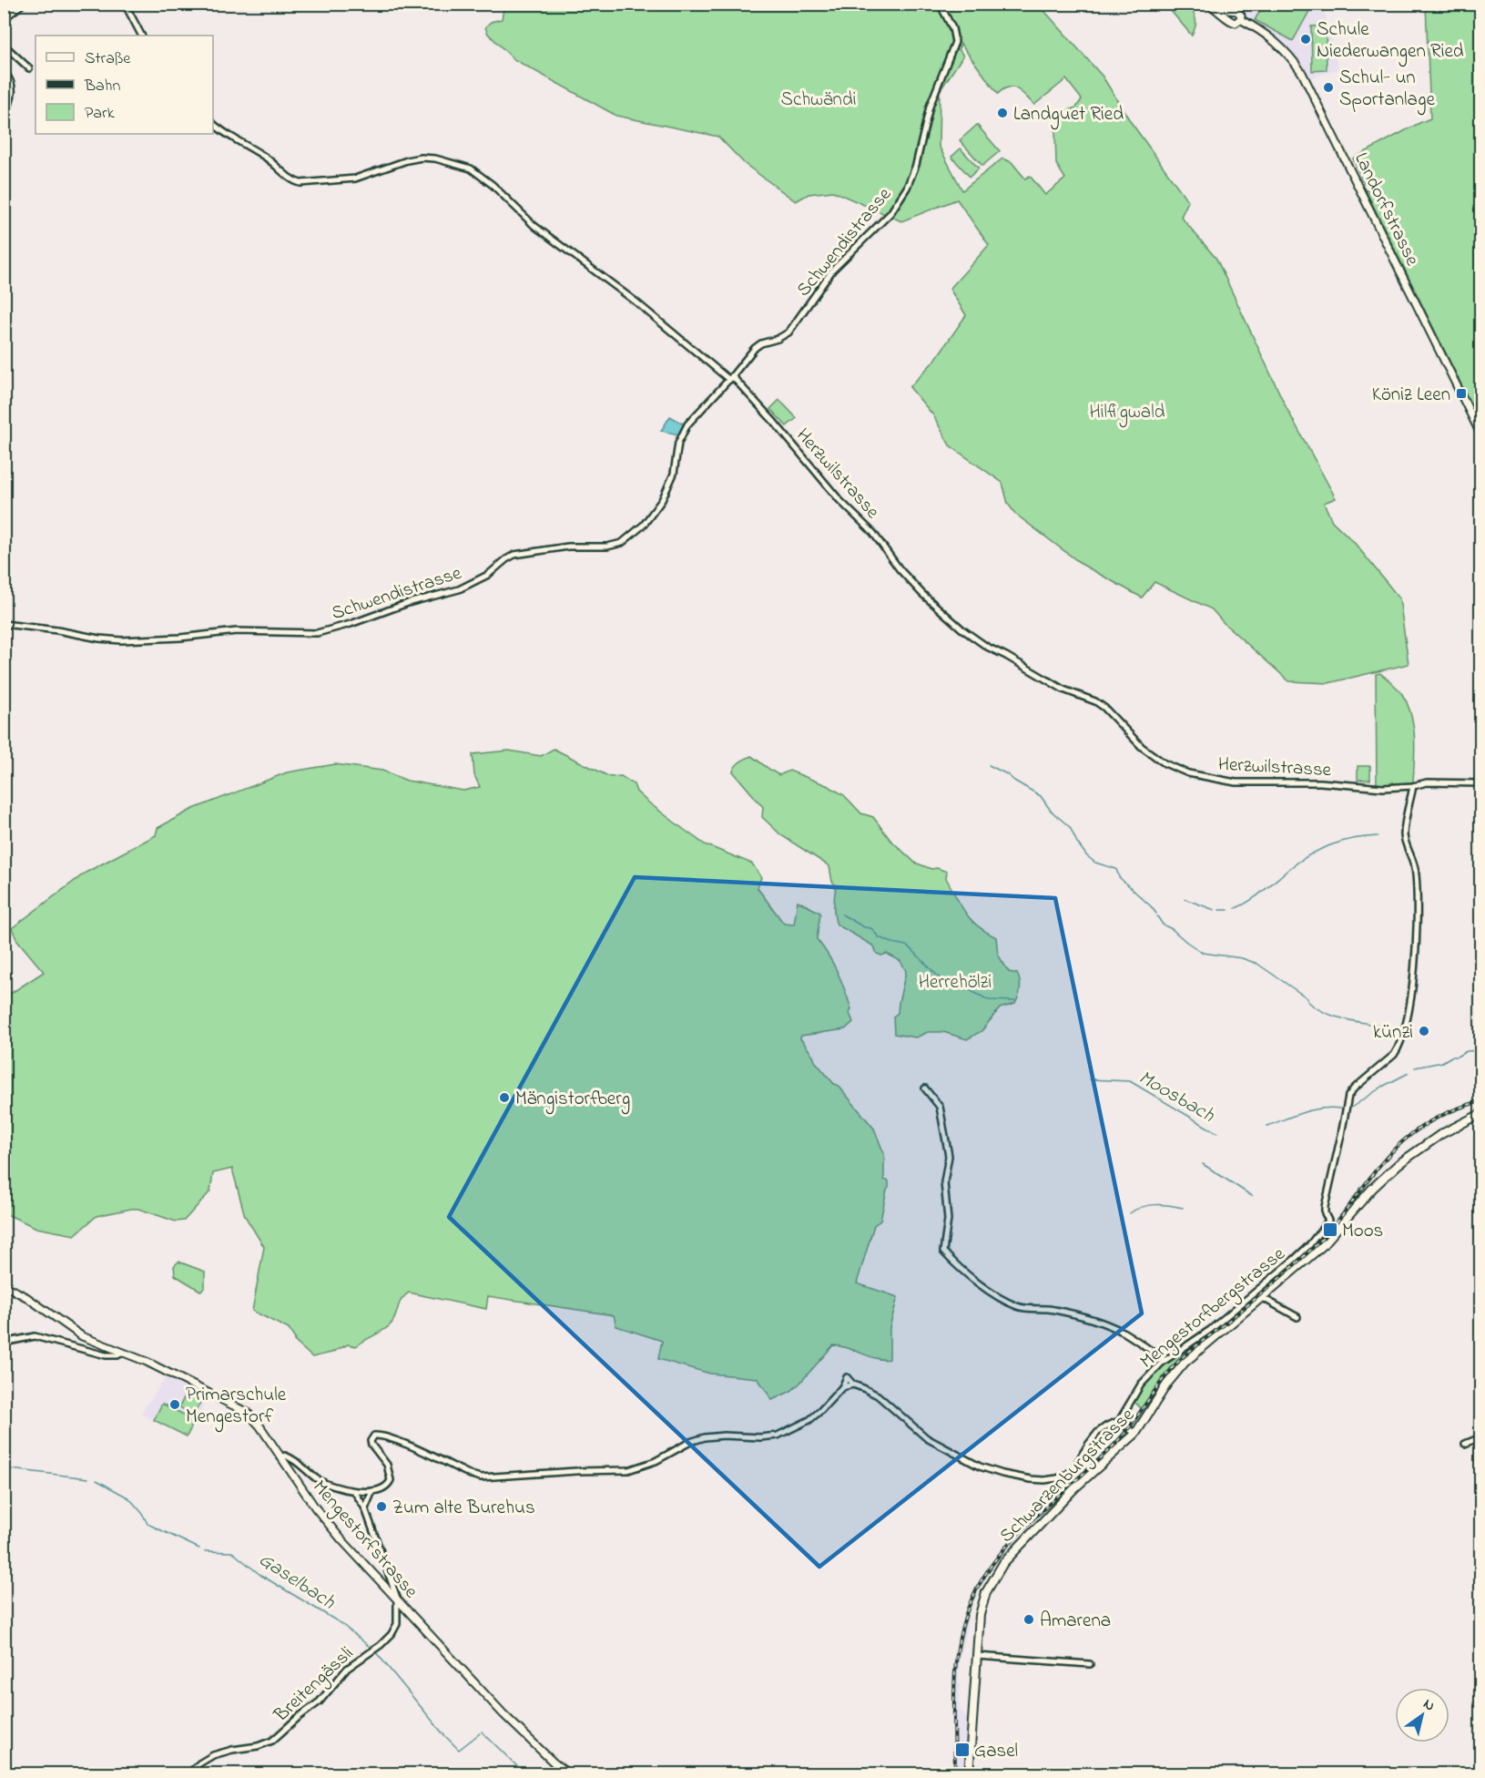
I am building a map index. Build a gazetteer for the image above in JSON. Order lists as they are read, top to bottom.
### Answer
{
  "streets": {
    "main road": ["Schwarzenburgstrasse"],
    "street": [
      "Landorfstrasse",
      "Schwendistrasse",
      "Herzwilstrasse",
      "Mengestorfbergstrasse",
      "Mengestorfstrasse",
      "Breitengässli"
    ]
  },
  "crossings": [
    ["Schwendistrasse", "Herzwilstrasse"],
    ["Herzwilstrasse", "Mengestorfbergstrasse"],
    ["Mengestorfstrasse", "Breitengässli"]
  ],
  "water": ["Moosbach", "Gaselbach"],
  "parks": ["Schwändi", "Hilfigwald", "Herrehölzi"],
  "places": {
    "other": [
      "Schule Niederwangen Ried",
      "Schul- un Sportanlage",
      "Landguet Ried",
      "künzi",
      "Mängistorfberg",
      "Primarschule Mengestorf",
      "Zum alte Burehus",
      "Amarena"
    ],
    "transit": ["Köniz Leen", "Moos", "Gasel"]
  },
  "legend": ["Straße", "Bahn", "Park"],
  "north": "top right"
}
